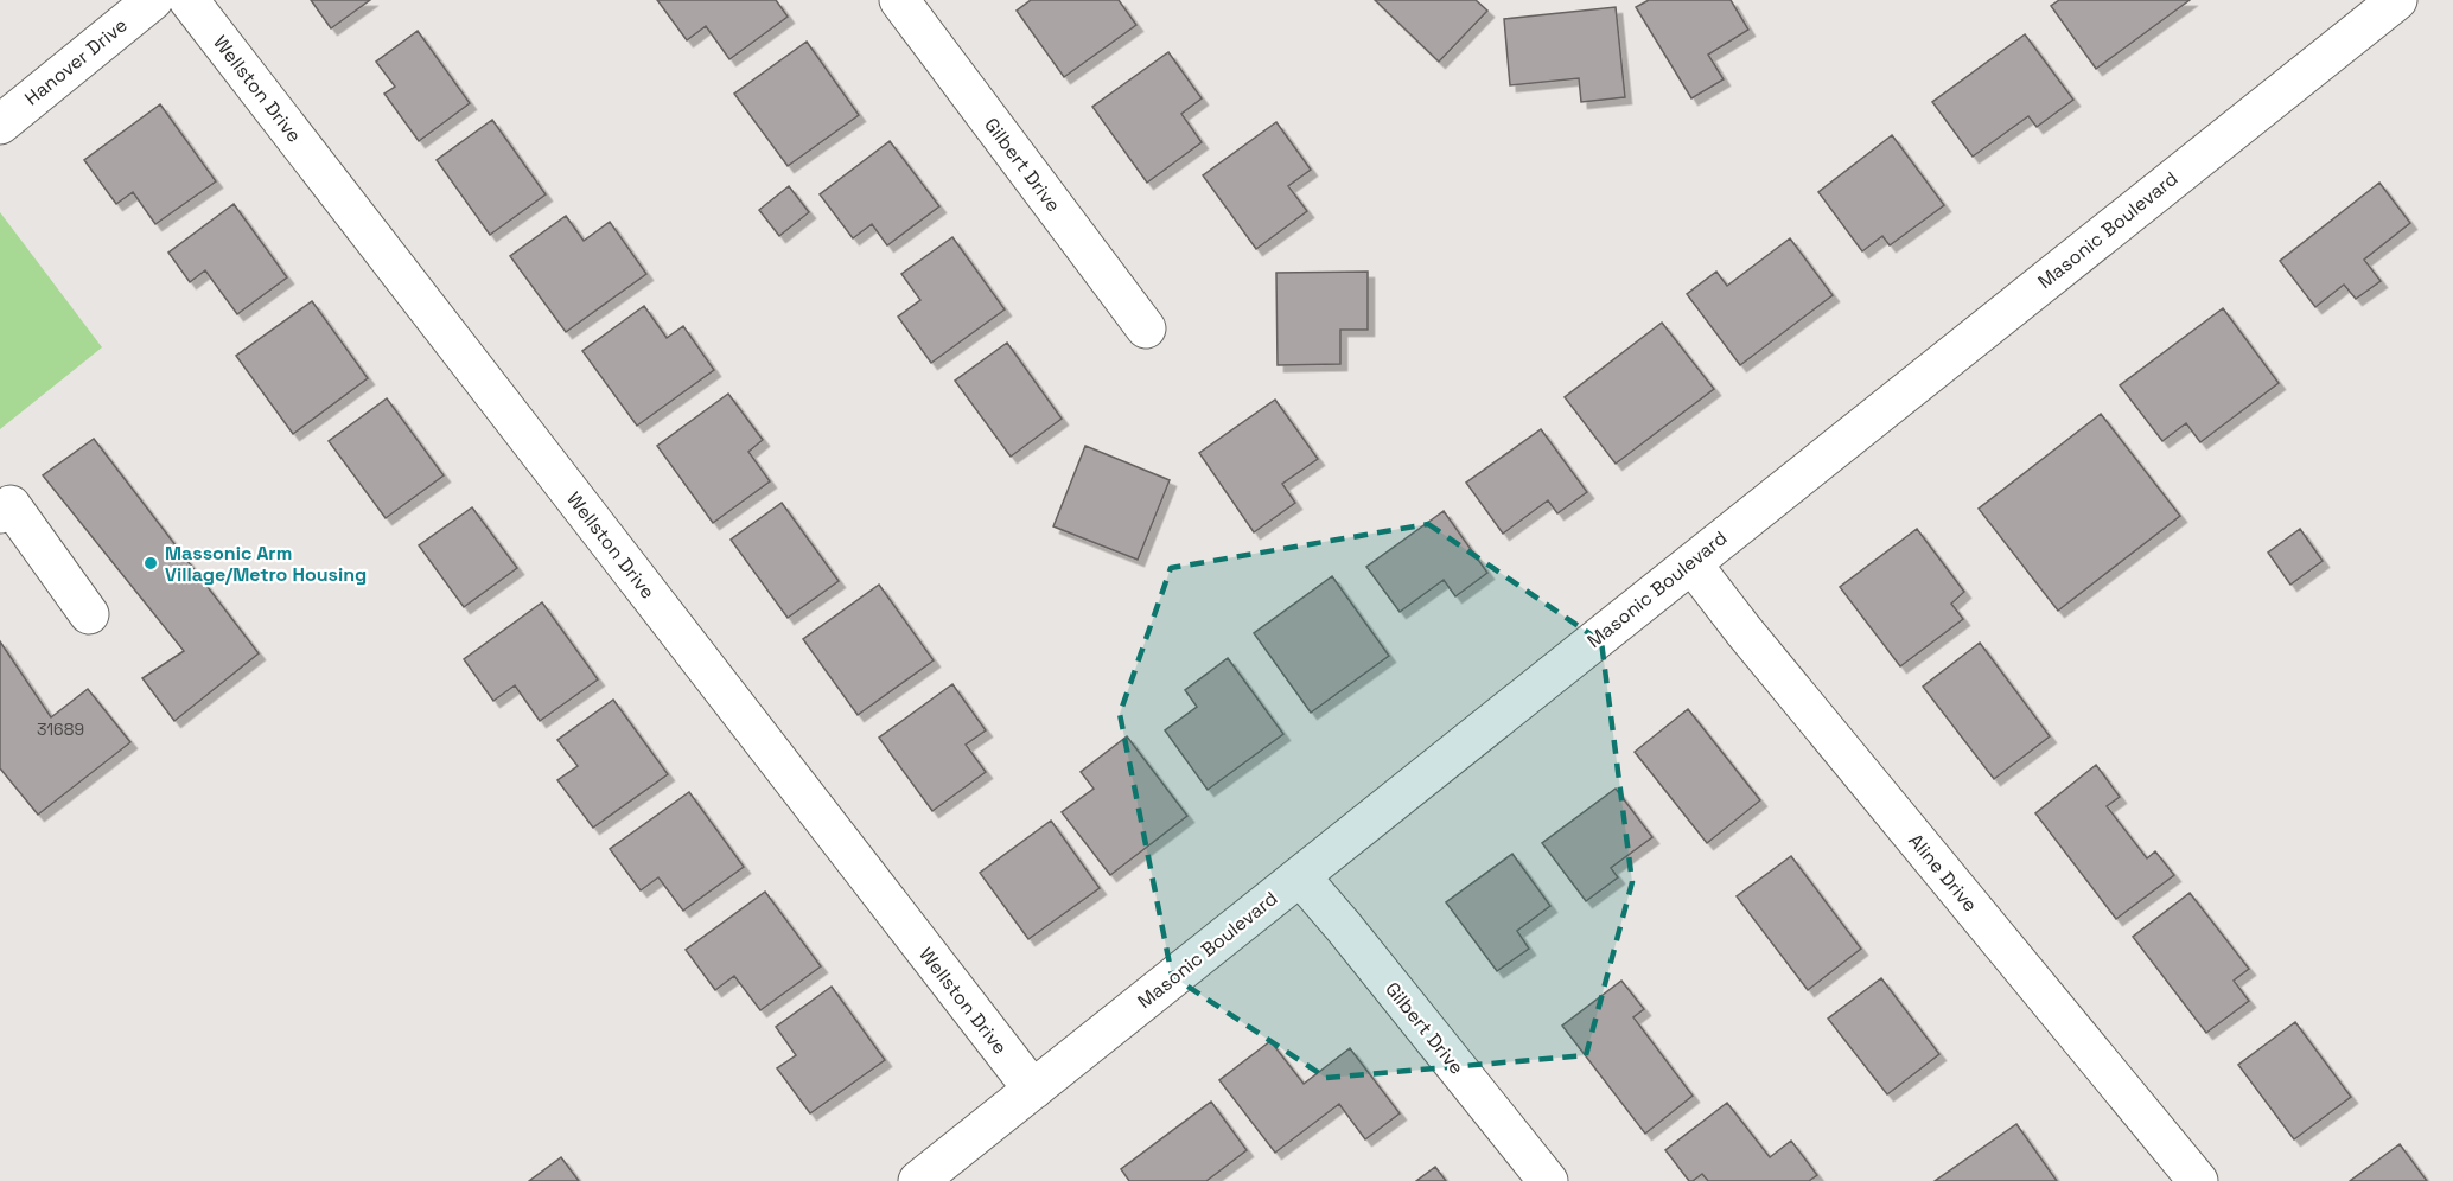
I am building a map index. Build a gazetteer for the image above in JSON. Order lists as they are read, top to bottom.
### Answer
{
  "streets": {
    "street": [
      "Hanover Drive",
      "Wellston Drive",
      "Gilbert Drive",
      "Masonic Boulevard",
      "Aline Drive"
    ]
  },
  "crossings": [
    ["Wellston Drive", "Masonic Boulevard"],
    ["Gilbert Drive", "Masonic Boulevard"],
    ["Masonic Boulevard", "Aline Drive"]
  ],
  "places": ["Massonic Arm Village/Metro Housing"],
  "house_numbers": ["31689"]
}
